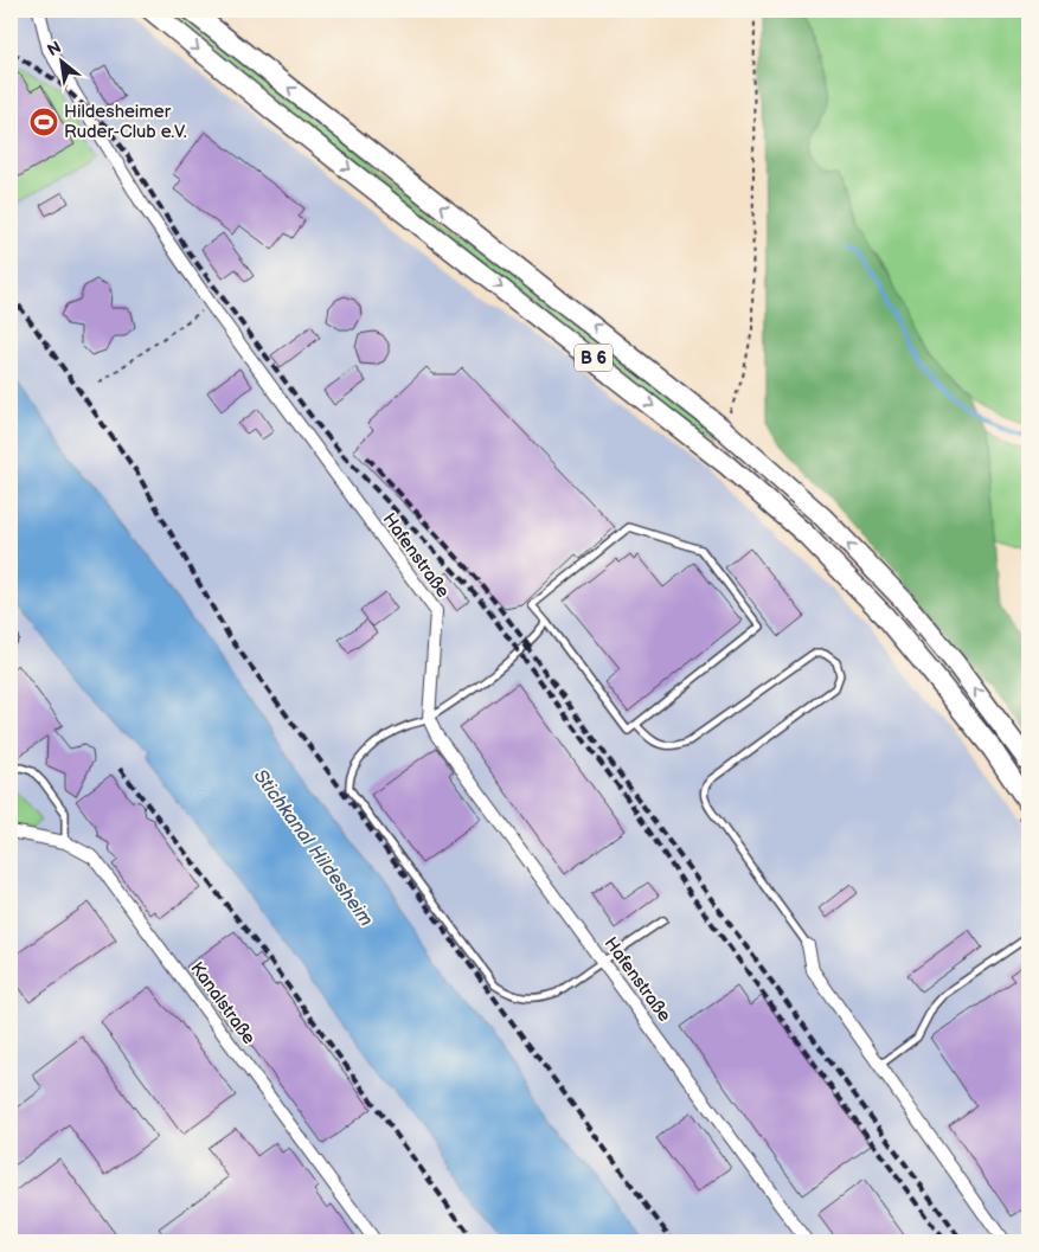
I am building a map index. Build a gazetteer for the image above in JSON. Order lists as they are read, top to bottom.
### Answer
{
  "streets": {
    "main road": ["B 6"],
    "street": ["Hafenstraße", "Kanalstraße"]
  },
  "water": ["Stichkanal Hildesheim"],
  "places": {
    "sports": ["Hildesheimer Ruder-Club e.V."]
  },
  "north": "top left"
}
